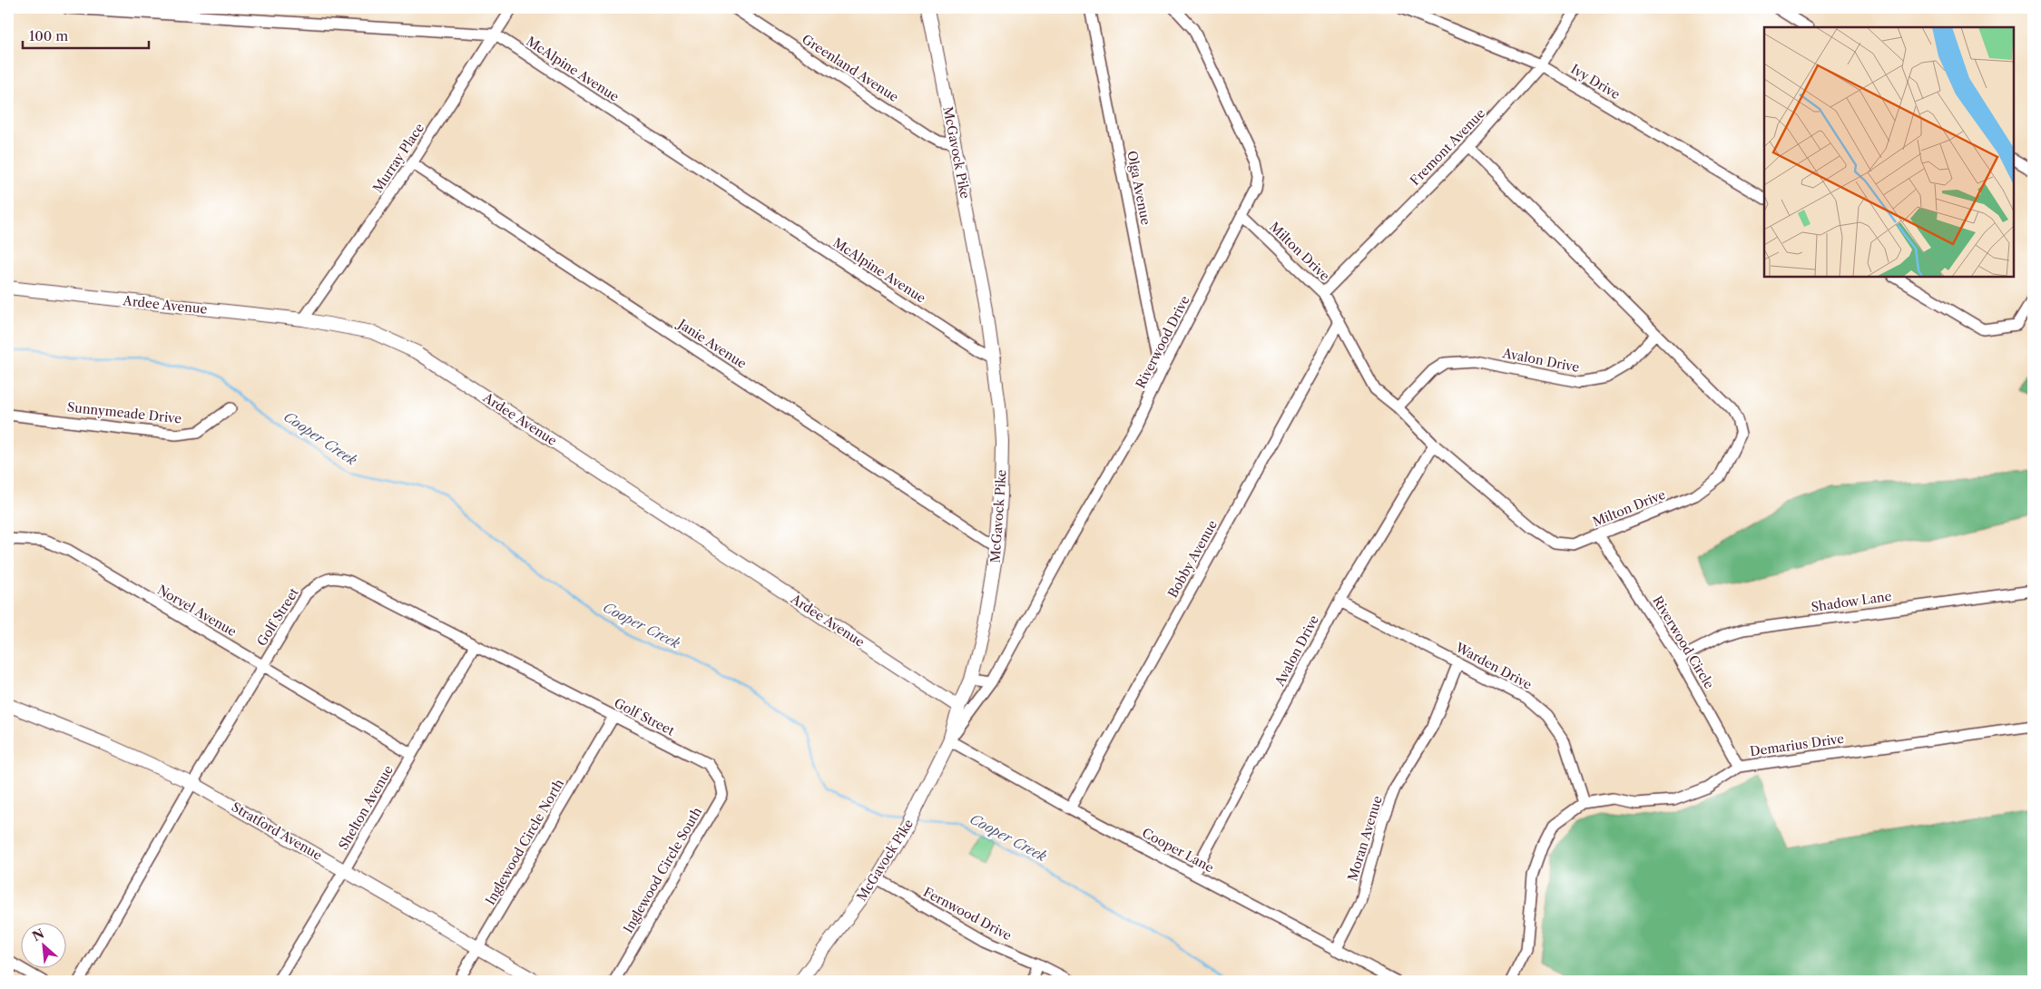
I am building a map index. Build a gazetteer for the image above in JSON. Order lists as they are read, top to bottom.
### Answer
{
  "streets": {
    "street": [
      "Greenland Avenue",
      "McAlpine Avenue",
      "Ivy Drive",
      "Fremont Avenue",
      "McGavock Pike",
      "Murray Place",
      "Olga Avenue",
      "Milton Drive",
      "Ardee Avenue",
      "Riverwood Drive",
      "Janie Avenue",
      "Avalon Drive",
      "Sunnymeade Drive",
      "Bobby Avenue",
      "Shadow Lane",
      "Norvel Avenue",
      "Golf Street",
      "Riverwood Circle",
      "Warden Drive",
      "Demarius Drive",
      "Shelton Avenue",
      "Stratford Avenue",
      "Moran Avenue",
      "Inglewood Circle North",
      "Cooper Lane",
      "Inglewood Circle South",
      "Fernwood Drive"
    ]
  },
  "crossings": [
    ["Greenland Avenue", "McGavock Pike"],
    ["McAlpine Avenue", "McGavock Pike"],
    ["McAlpine Avenue", "Murray Place"],
    ["Ivy Drive", "Fremont Avenue"],
    ["Fremont Avenue", "Milton Drive"],
    ["McGavock Pike", "Ardee Avenue"],
    ["McGavock Pike", "Riverwood Drive"],
    ["McGavock Pike", "Janie Avenue"],
    ["McGavock Pike", "Cooper Lane"],
    ["McGavock Pike", "Fernwood Drive"],
    ["Murray Place", "Ardee Avenue"],
    ["Murray Place", "Janie Avenue"],
    ["Olga Avenue", "Riverwood Drive"],
    ["Milton Drive", "Riverwood Drive"],
    ["Milton Drive", "Avalon Drive"],
    ["Milton Drive", "Bobby Avenue"],
    ["Milton Drive", "Riverwood Circle"],
    ["Ardee Avenue", "Riverwood Drive"],
    ["Riverwood Drive", "Cooper Lane"],
    ["Avalon Drive", "Warden Drive"],
    ["Avalon Drive", "Cooper Lane"],
    ["Bobby Avenue", "Cooper Lane"],
    ["Shadow Lane", "Riverwood Circle"],
    ["Norvel Avenue", "Golf Street"],
    ["Norvel Avenue", "Shelton Avenue"],
    ["Golf Street", "Shelton Avenue"],
    ["Golf Street", "Stratford Avenue"],
    ["Golf Street", "Inglewood Circle North"],
    ["Golf Street", "Inglewood Circle South"],
    ["Riverwood Circle", "Demarius Drive"],
    ["Warden Drive", "Demarius Drive"],
    ["Warden Drive", "Moran Avenue"],
    ["Shelton Avenue", "Stratford Avenue"],
    ["Stratford Avenue", "Inglewood Circle North"],
    ["Moran Avenue", "Cooper Lane"]
  ],
  "water": ["Cooper Creek"],
  "scale_bar": "100 m",
  "north": "top left"
}
